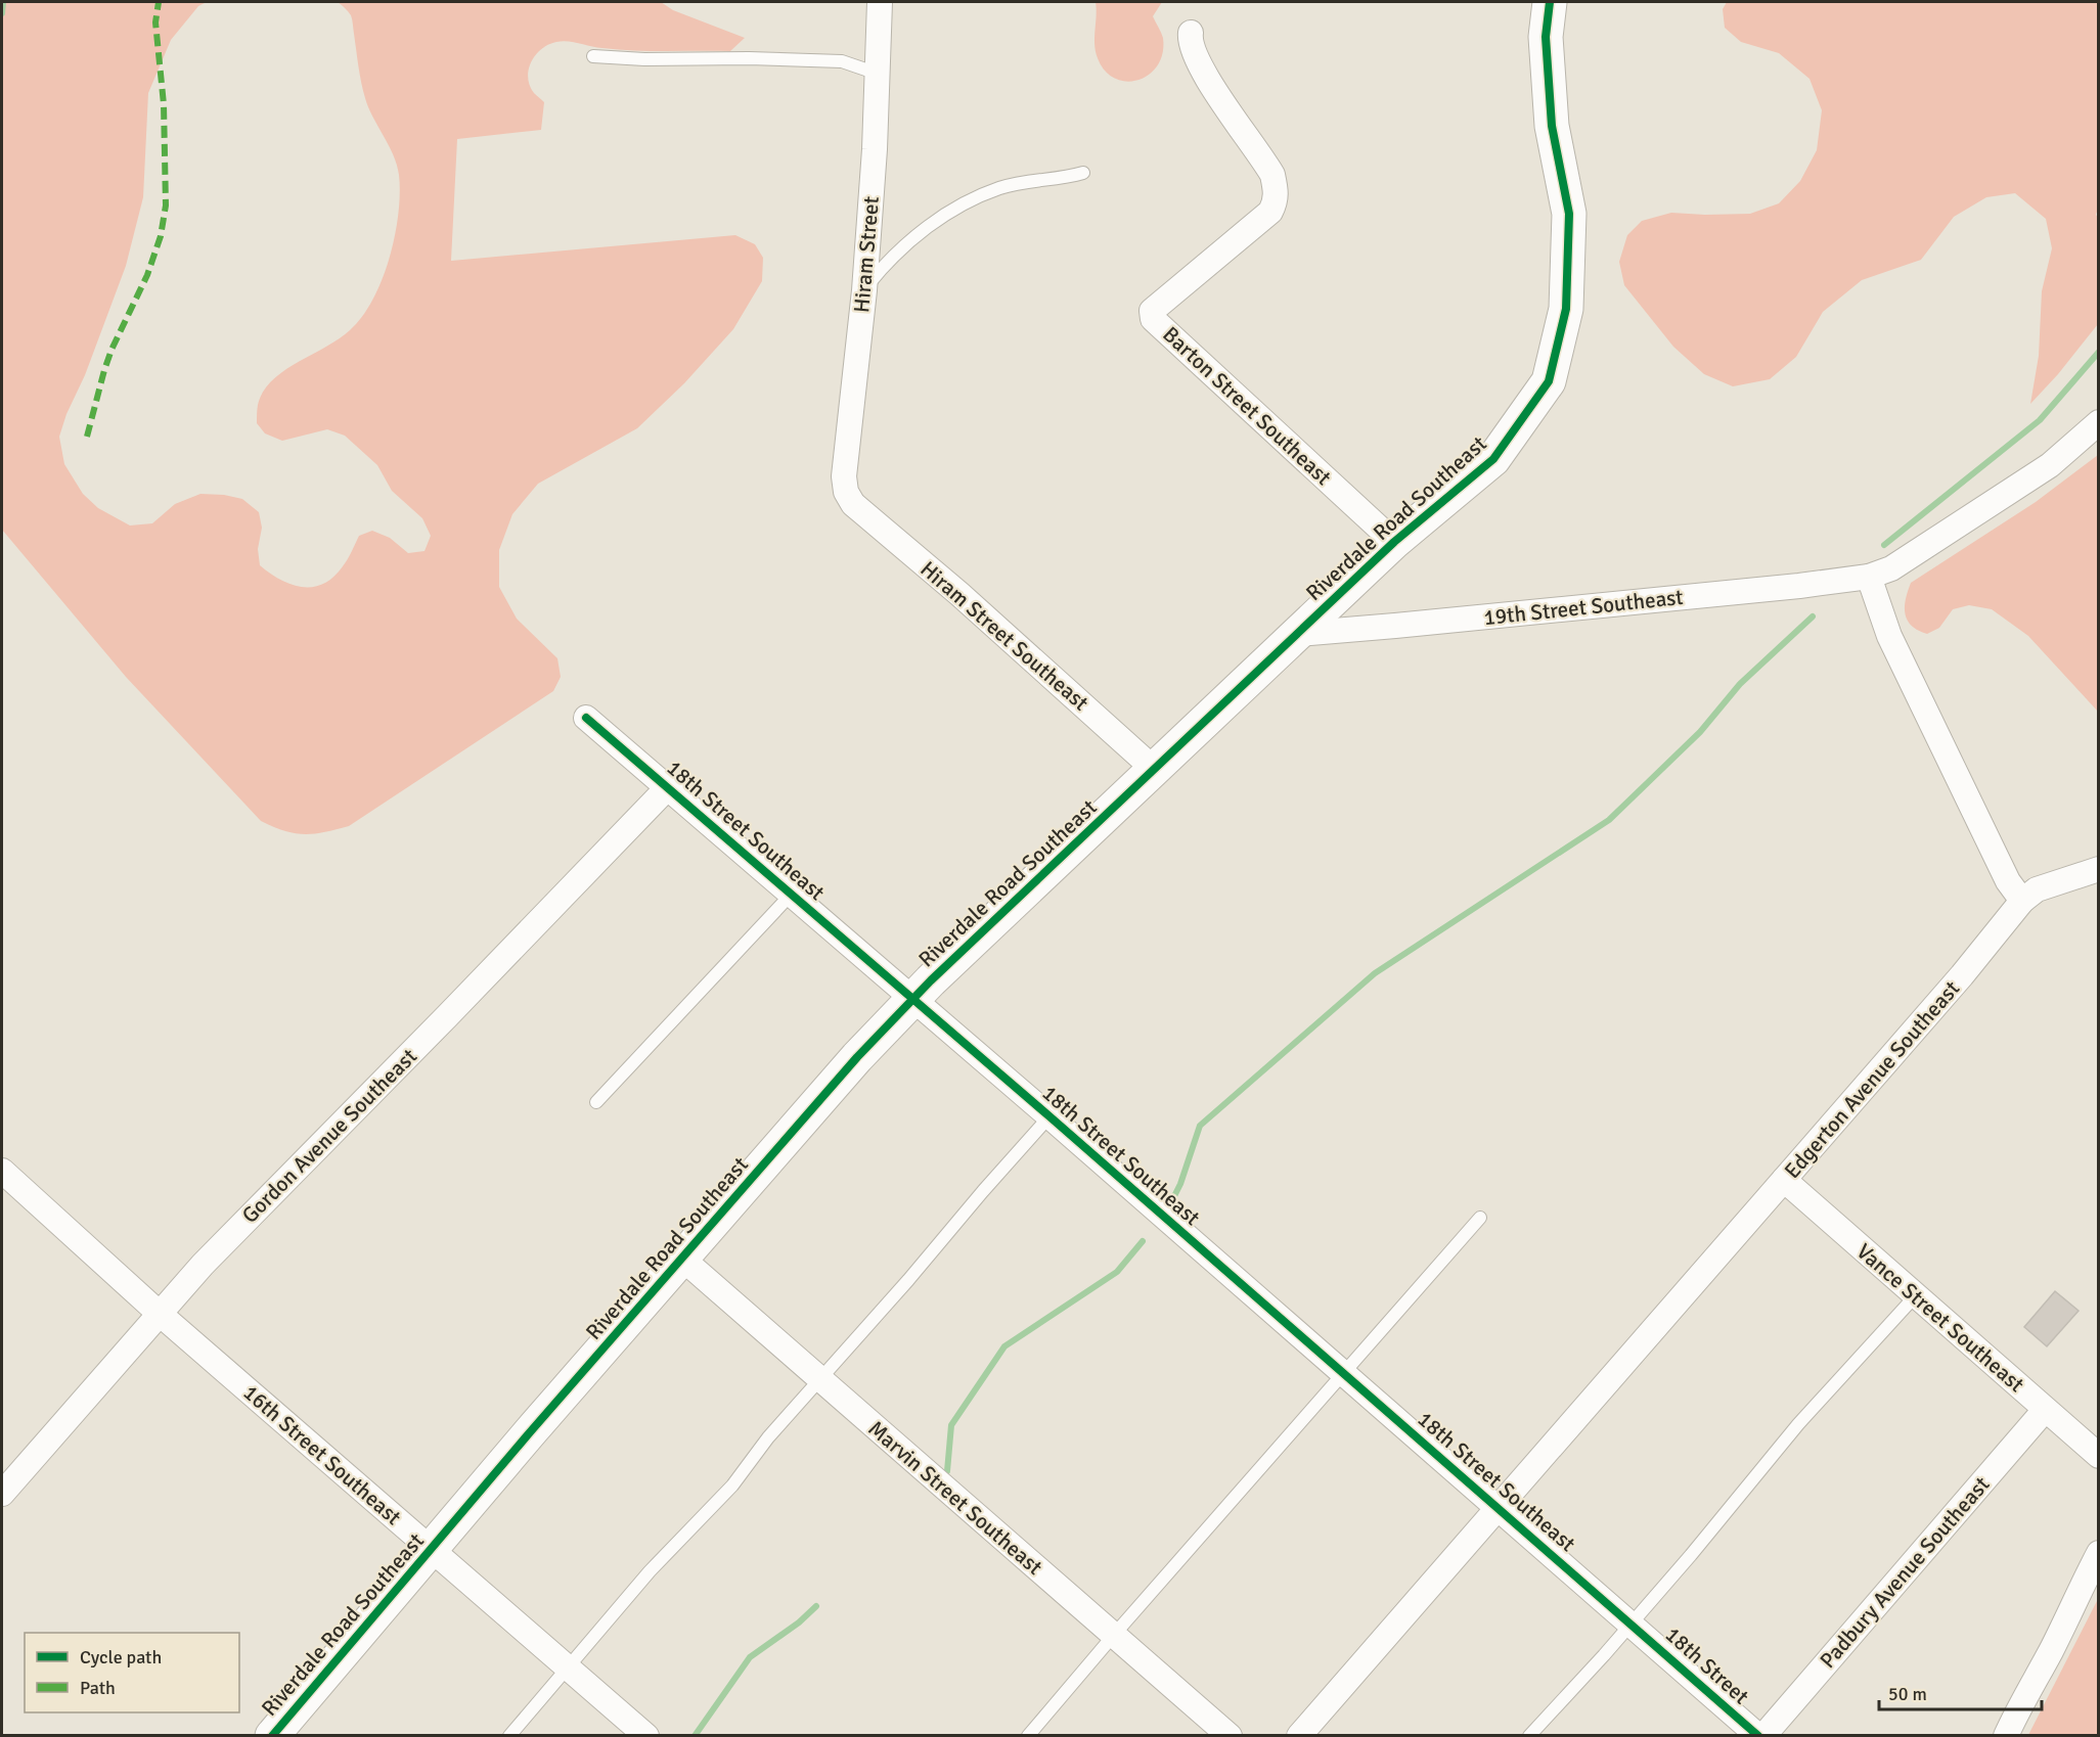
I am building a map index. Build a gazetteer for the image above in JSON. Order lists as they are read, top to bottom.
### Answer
{
  "streets": {
    "street": [
      "Hiram Street",
      "Barton Street Southeast",
      "Riverdale Road Southeast",
      "19th Street Southeast",
      "Hiram Street Southeast",
      "18th Street Southeast",
      "Edgerton Avenue Southeast",
      "Gordon Avenue Southeast",
      "Vance Street Southeast",
      "16th Street Southeast",
      "Marvin Street Southeast",
      "Padbury Avenue Southeast",
      "18th Street"
    ]
  },
  "crossings": [
    ["Hiram Street", "Hiram Street Southeast"],
    ["Barton Street Southeast", "Riverdale Road Southeast"],
    ["Riverdale Road Southeast", "19th Street Southeast"],
    ["Riverdale Road Southeast", "Hiram Street Southeast"],
    ["Riverdale Road Southeast", "18th Street Southeast"],
    ["Riverdale Road Southeast", "16th Street Southeast"],
    ["Riverdale Road Southeast", "Marvin Street Southeast"],
    ["18th Street Southeast", "Edgerton Avenue Southeast"],
    ["18th Street Southeast", "Gordon Avenue Southeast"],
    ["18th Street Southeast", "18th Street"],
    ["Edgerton Avenue Southeast", "Vance Street Southeast"],
    ["Gordon Avenue Southeast", "16th Street Southeast"],
    ["Vance Street Southeast", "Padbury Avenue Southeast"]
  ],
  "legend": ["Cycle path", "Path"],
  "scale_bar": "50 m"
}
